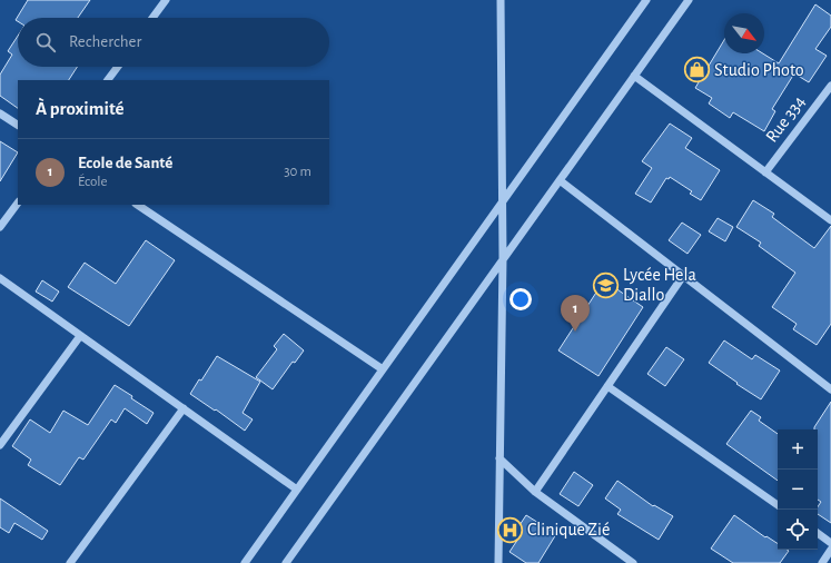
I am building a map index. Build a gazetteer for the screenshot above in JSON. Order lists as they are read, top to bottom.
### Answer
{
  "streets": {
    "street": ["Rue 334"]
  },
  "places": {
    "shop": ["Studio Photo"],
    "school or university": ["Lycée Hela Diallo"],
    "hospital": ["Clinique Zié"]
  },
  "north": "bottom right",
  "page": {
    "search": "Rechercher",
    "heading": "À proximité",
    "list": [
      {
        "mark": "1",
        "name": "Ecole de Santé",
        "note": "École",
        "value": "30 m"
      }
    ],
    "pins": "1",
    "map_buttons": ["+", "−"]
  }
}
